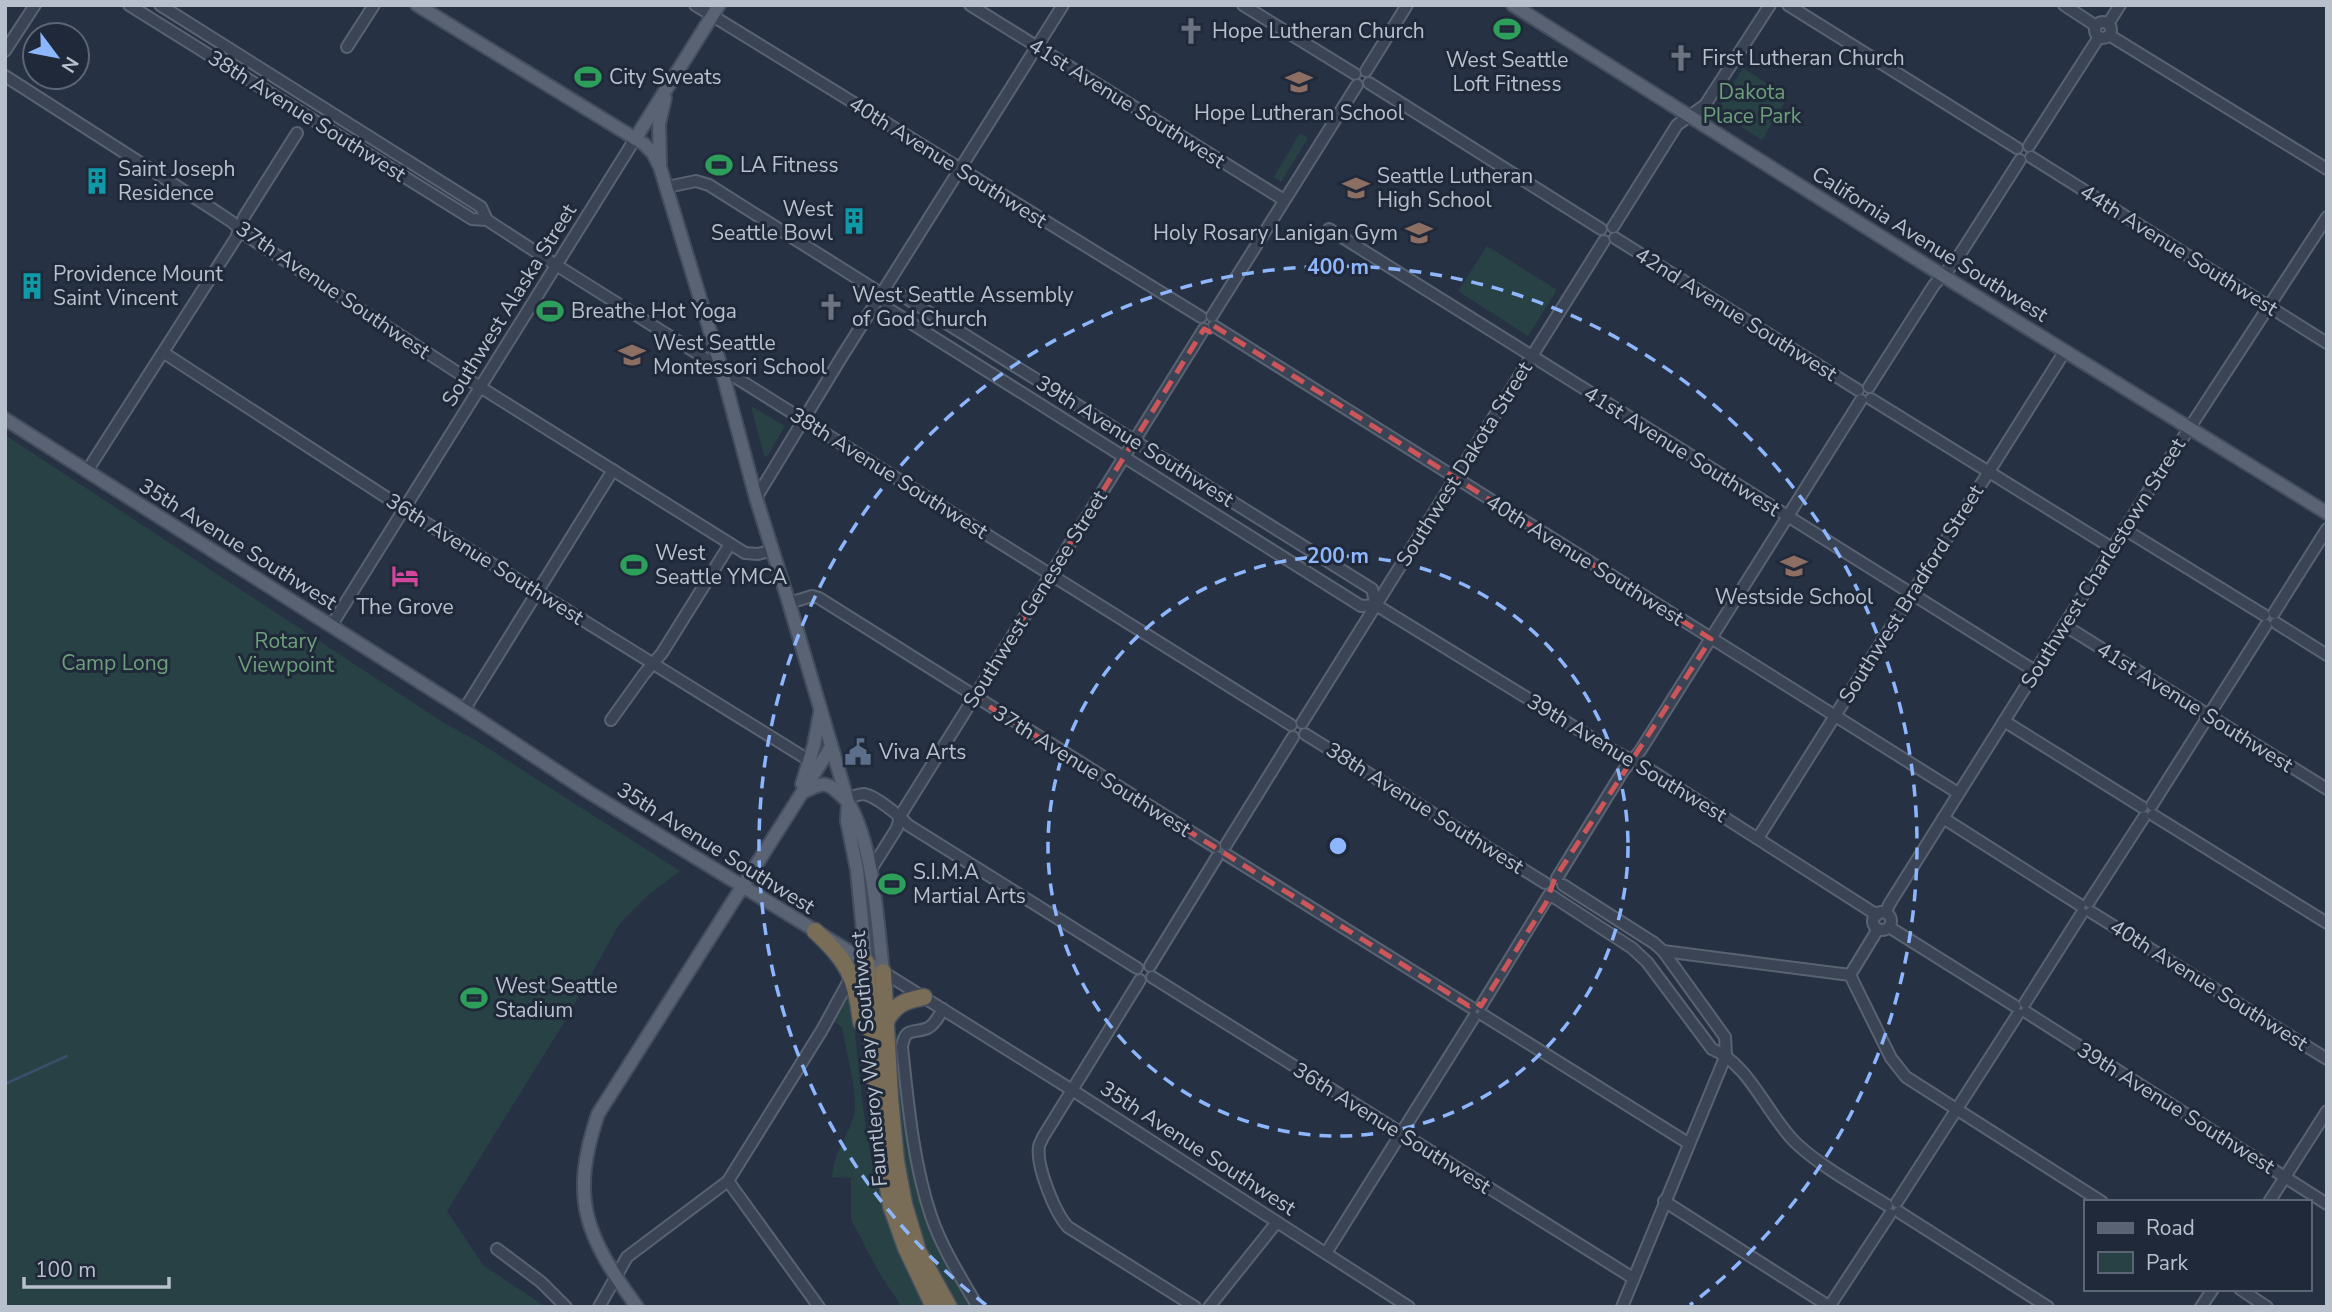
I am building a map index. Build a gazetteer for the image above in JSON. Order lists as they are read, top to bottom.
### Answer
{
  "streets": {
    "highway": ["Fauntleroy Way Southwest"],
    "main road": ["California Avenue Southwest", "Southwest Alaska Street", "35th Avenue Southwest"],
    "street": [
      "41st Avenue Southwest",
      "38th Avenue Southwest",
      "40th Avenue Southwest",
      "44th Avenue Southwest",
      "37th Avenue Southwest",
      "42nd Avenue Southwest",
      "39th Avenue Southwest",
      "Southwest Dakota Street",
      "36th Avenue Southwest",
      "Southwest Charlestown Street",
      "Southwest Bradford Street",
      "Southwest Genesee Street"
    ]
  },
  "crossings": [
    ["41st Avenue Southwest", "Southwest Dakota Street"],
    ["41st Avenue Southwest", "Southwest Charlestown Street"],
    ["41st Avenue Southwest", "Southwest Bradford Street"],
    ["41st Avenue Southwest", "Southwest Genesee Street"],
    ["38th Avenue Southwest", "Southwest Alaska Street"],
    ["38th Avenue Southwest", "Southwest Dakota Street"],
    ["38th Avenue Southwest", "Southwest Genesee Street"],
    ["38th Avenue Southwest", "Fauntleroy Way Southwest"],
    ["40th Avenue Southwest", "Southwest Alaska Street"],
    ["40th Avenue Southwest", "Southwest Dakota Street"],
    ["40th Avenue Southwest", "Southwest Charlestown Street"],
    ["40th Avenue Southwest", "Southwest Bradford Street"],
    ["40th Avenue Southwest", "Southwest Genesee Street"],
    ["California Avenue Southwest", "Southwest Dakota Street"],
    ["California Avenue Southwest", "Southwest Charlestown Street"],
    ["California Avenue Southwest", "Southwest Bradford Street"],
    ["44th Avenue Southwest", "Southwest Charlestown Street"],
    ["37th Avenue Southwest", "Southwest Alaska Street"],
    ["37th Avenue Southwest", "Southwest Dakota Street"],
    ["37th Avenue Southwest", "Southwest Genesee Street"],
    ["37th Avenue Southwest", "Fauntleroy Way Southwest"],
    ["Southwest Alaska Street", "35th Avenue Southwest"],
    ["Southwest Alaska Street", "36th Avenue Southwest"],
    ["Southwest Alaska Street", "Fauntleroy Way Southwest"],
    ["42nd Avenue Southwest", "Southwest Dakota Street"],
    ["42nd Avenue Southwest", "Southwest Charlestown Street"],
    ["42nd Avenue Southwest", "Southwest Bradford Street"],
    ["42nd Avenue Southwest", "Southwest Genesee Street"],
    ["39th Avenue Southwest", "Southwest Dakota Street"],
    ["39th Avenue Southwest", "Southwest Charlestown Street"],
    ["39th Avenue Southwest", "Southwest Bradford Street"],
    ["39th Avenue Southwest", "Southwest Genesee Street"],
    ["39th Avenue Southwest", "Fauntleroy Way Southwest"],
    ["Southwest Dakota Street", "35th Avenue Southwest"],
    ["Southwest Dakota Street", "36th Avenue Southwest"],
    ["35th Avenue Southwest", "Fauntleroy Way Southwest"],
    ["Southwest Genesee Street", "Fauntleroy Way Southwest"]
  ],
  "parks": ["Dakota Place Park", "Rotary Viewpoint", "Camp Long"],
  "places": {
    "sports": [
      "West Seattle Loft Fitness",
      "City Sweats",
      "LA Fitness",
      "Breathe Hot Yoga",
      "West Seattle YMCA",
      "S.I.M.A Martial Arts",
      "West Seattle Stadium"
    ],
    "church": ["Hope Lutheran Church", "First Lutheran Church", "West Seattle Assembly of God Church"],
    "school or university": [
      "Hope Lutheran School",
      "Seattle Lutheran High School",
      "Holy Rosary Lanigan Gym",
      "West Seattle Montessori School",
      "Westside School"
    ],
    "building": ["Saint Joseph Residence", "West Seattle Bowl", "Providence Mount Saint Vincent"],
    "hotel": ["The Grove"],
    "public building": ["Viva Arts"]
  },
  "legend": ["Road", "Park"],
  "scale_bar": "100 m",
  "north": "bottom right",
  "rings": ["400 m", "200 m"]
}
